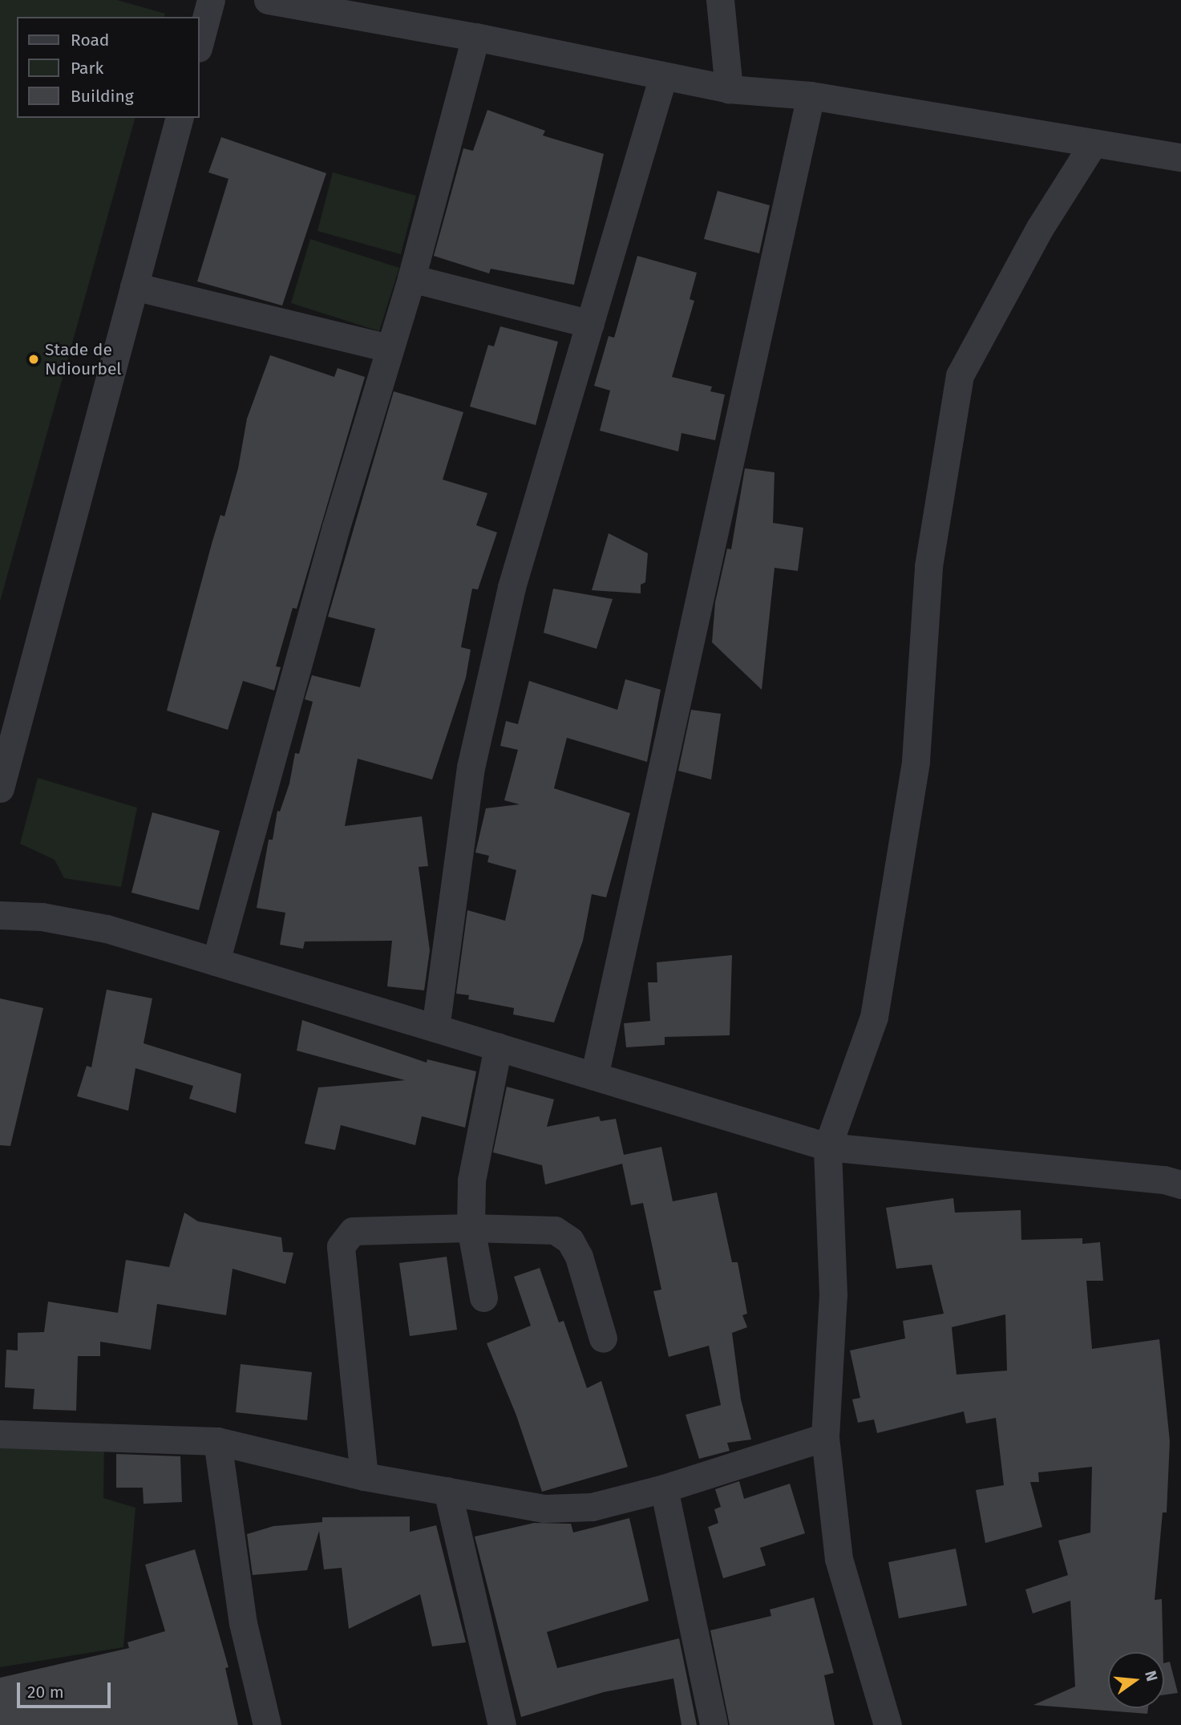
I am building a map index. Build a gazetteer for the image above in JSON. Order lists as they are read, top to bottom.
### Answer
{
  "places": ["Stade de Ndiourbel"],
  "legend": ["Road", "Park", "Building"],
  "scale_bar": "20 m",
  "north": "right"
}
